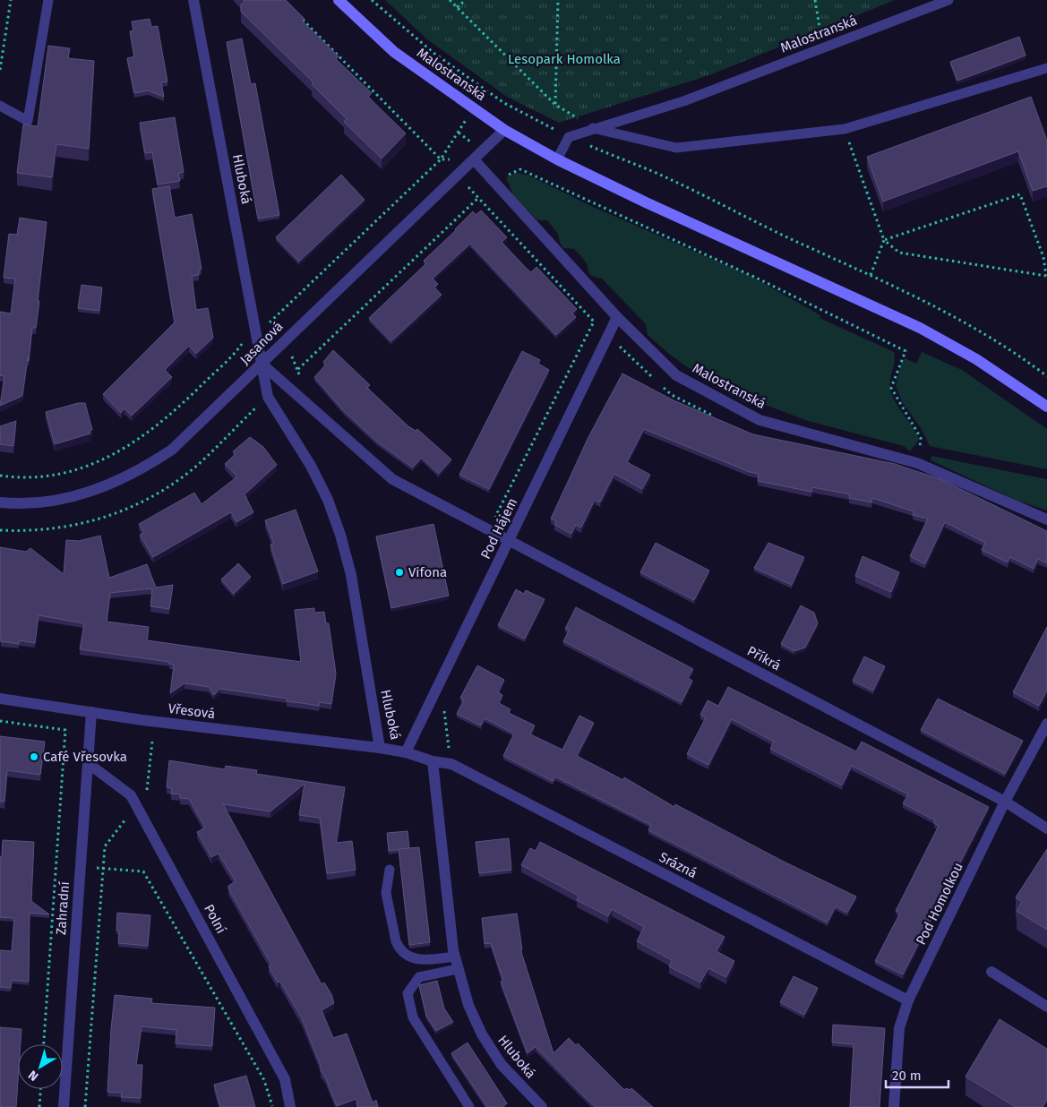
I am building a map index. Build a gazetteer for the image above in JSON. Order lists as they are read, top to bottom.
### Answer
{
  "streets": {
    "main road": ["Malostranská"],
    "street": [
      "Hluboká",
      "Jasanová",
      "Pod Hájem",
      "Příkrá",
      "Vřesová",
      "Srázná",
      "Pod Homolkou",
      "Zahradní",
      "Polní"
    ]
  },
  "crossings": [
    ["Malostranská", "Jasanová"],
    ["Malostranská", "Pod Hájem"],
    ["Hluboká", "Jasanová"],
    ["Hluboká", "Pod Hájem"],
    ["Hluboká", "Vřesová"],
    ["Hluboká", "Srázná"],
    ["Pod Hájem", "Příkrá"],
    ["Příkrá", "Pod Homolkou"],
    ["Vřesová", "Zahradní"],
    ["Srázná", "Pod Homolkou"],
    ["Zahradní", "Polní"]
  ],
  "parks": ["Lesopark Homolka"],
  "places": ["Vifona", "Café Vřesovka"],
  "scale_bar": "20 m",
  "north": "bottom left"
}
